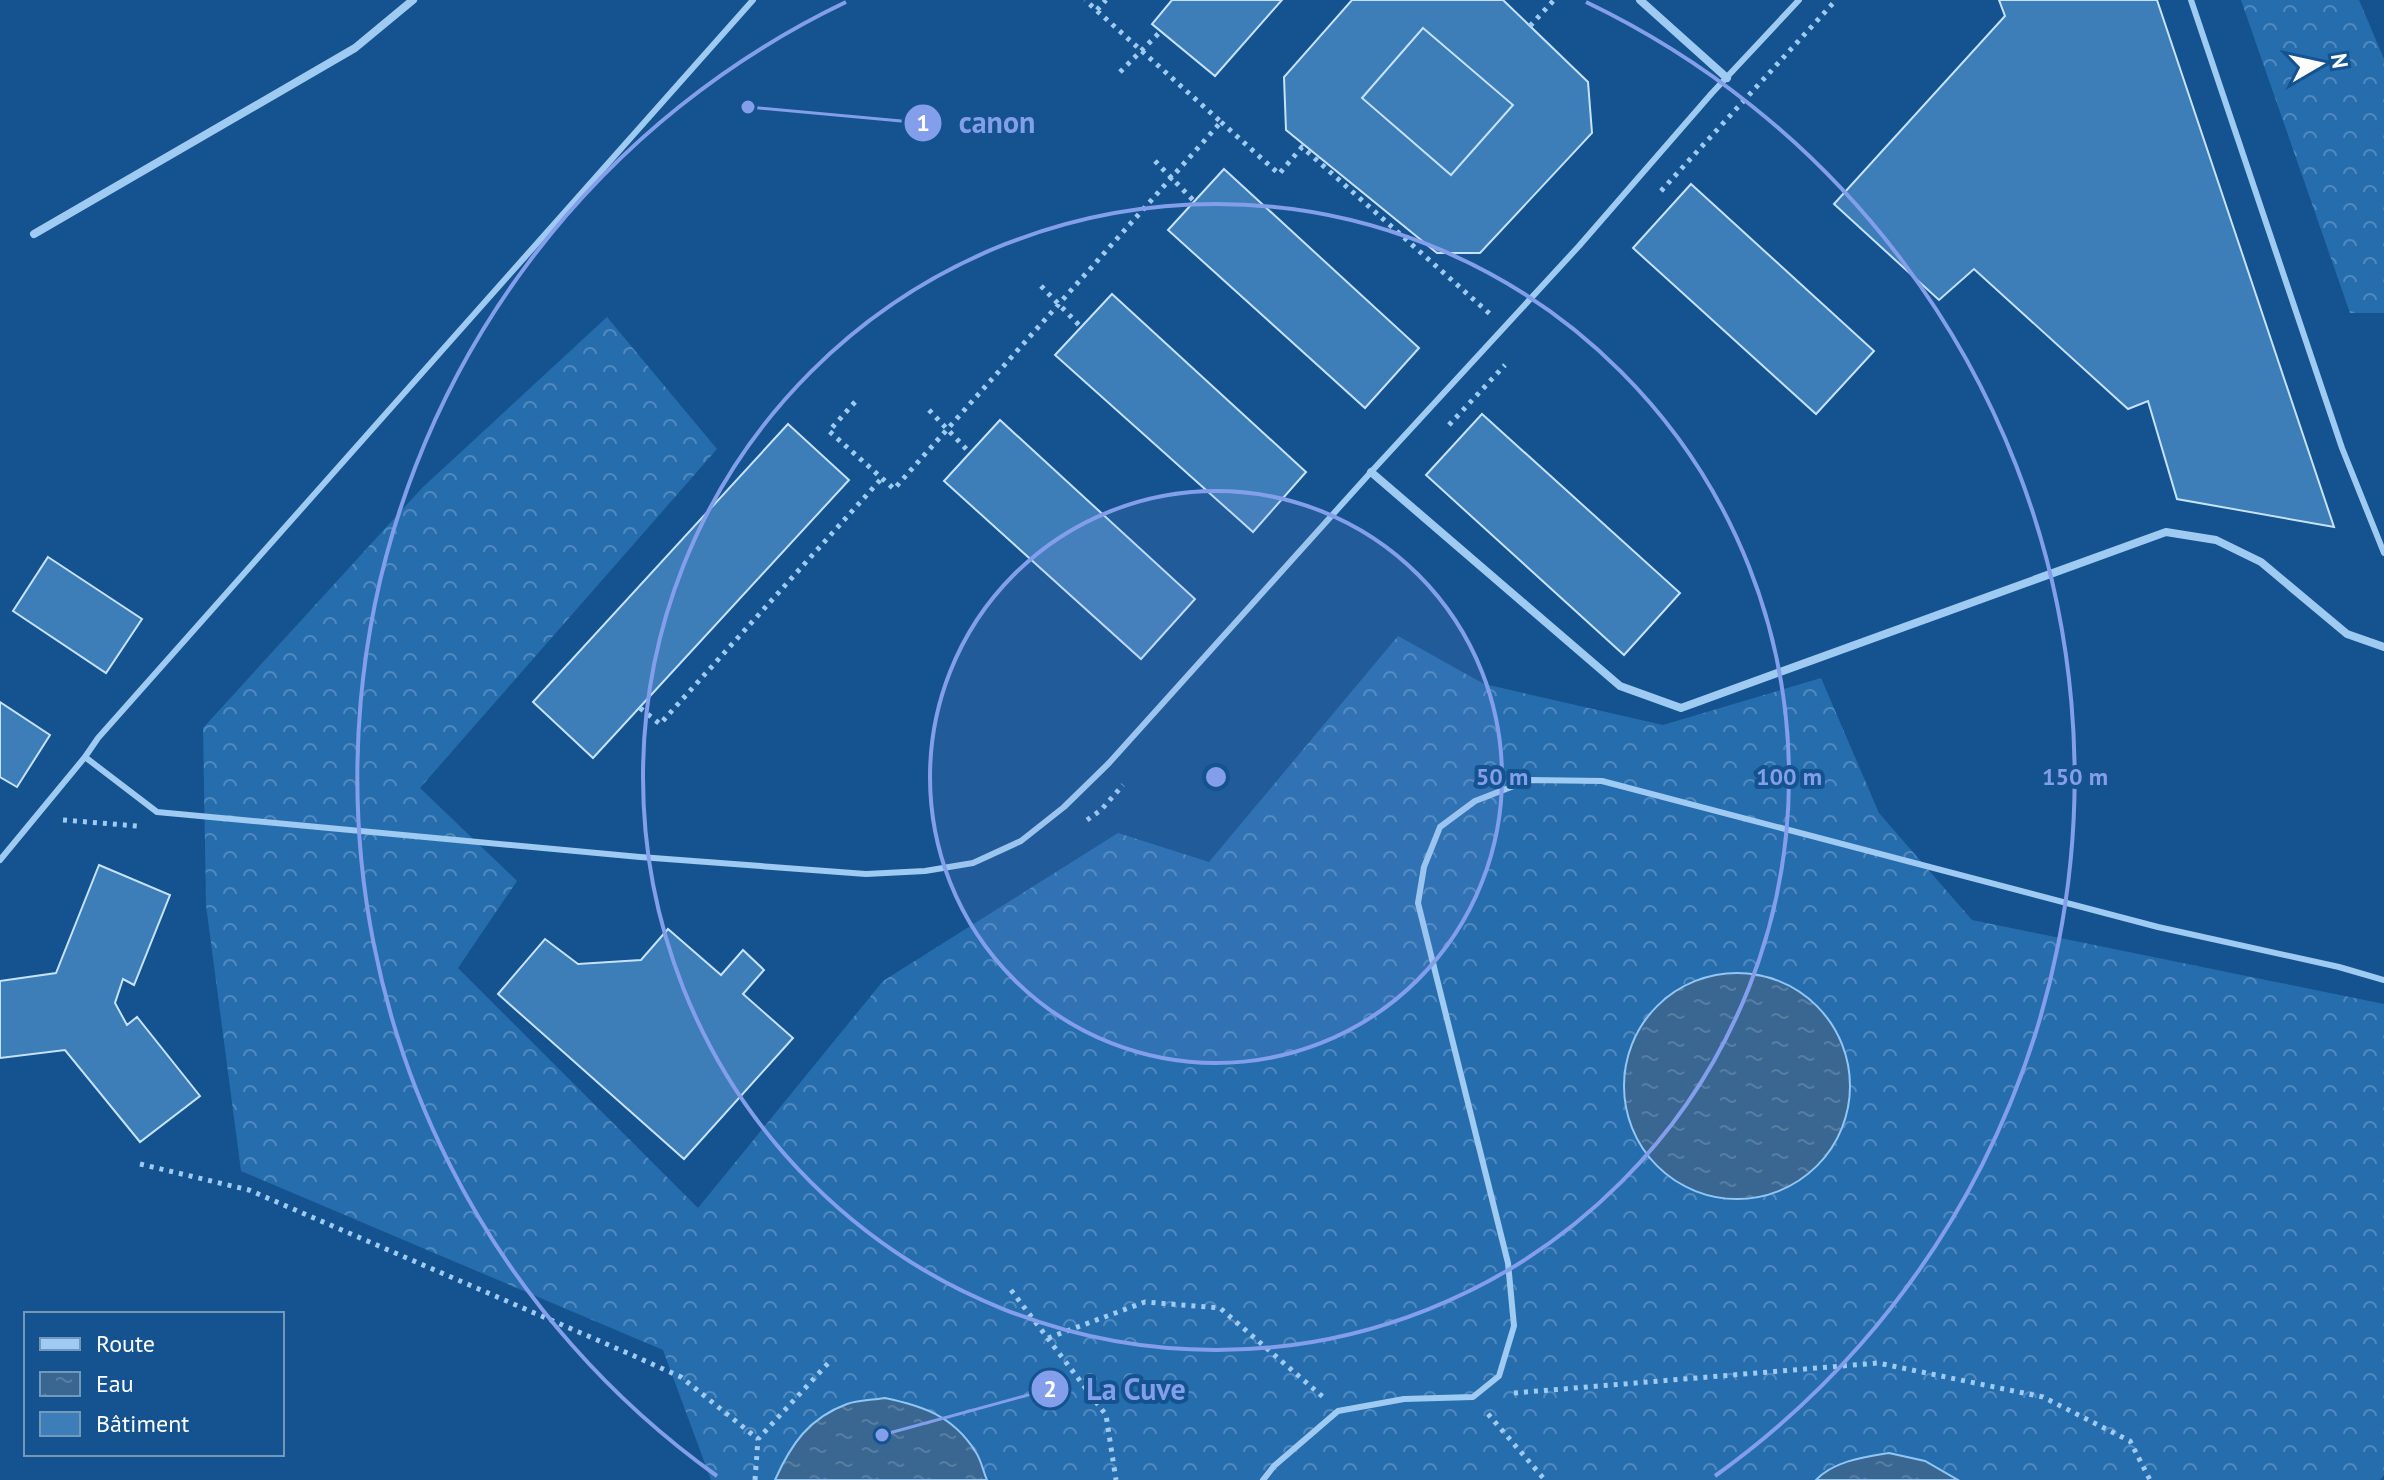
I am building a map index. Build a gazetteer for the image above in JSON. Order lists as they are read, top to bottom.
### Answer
{
  "places": ["canon", "La Cuve"],
  "legend": ["Route", "Eau", "Bâtiment"],
  "north": "right",
  "rings": ["50 m", "100 m", "150 m"]
}
